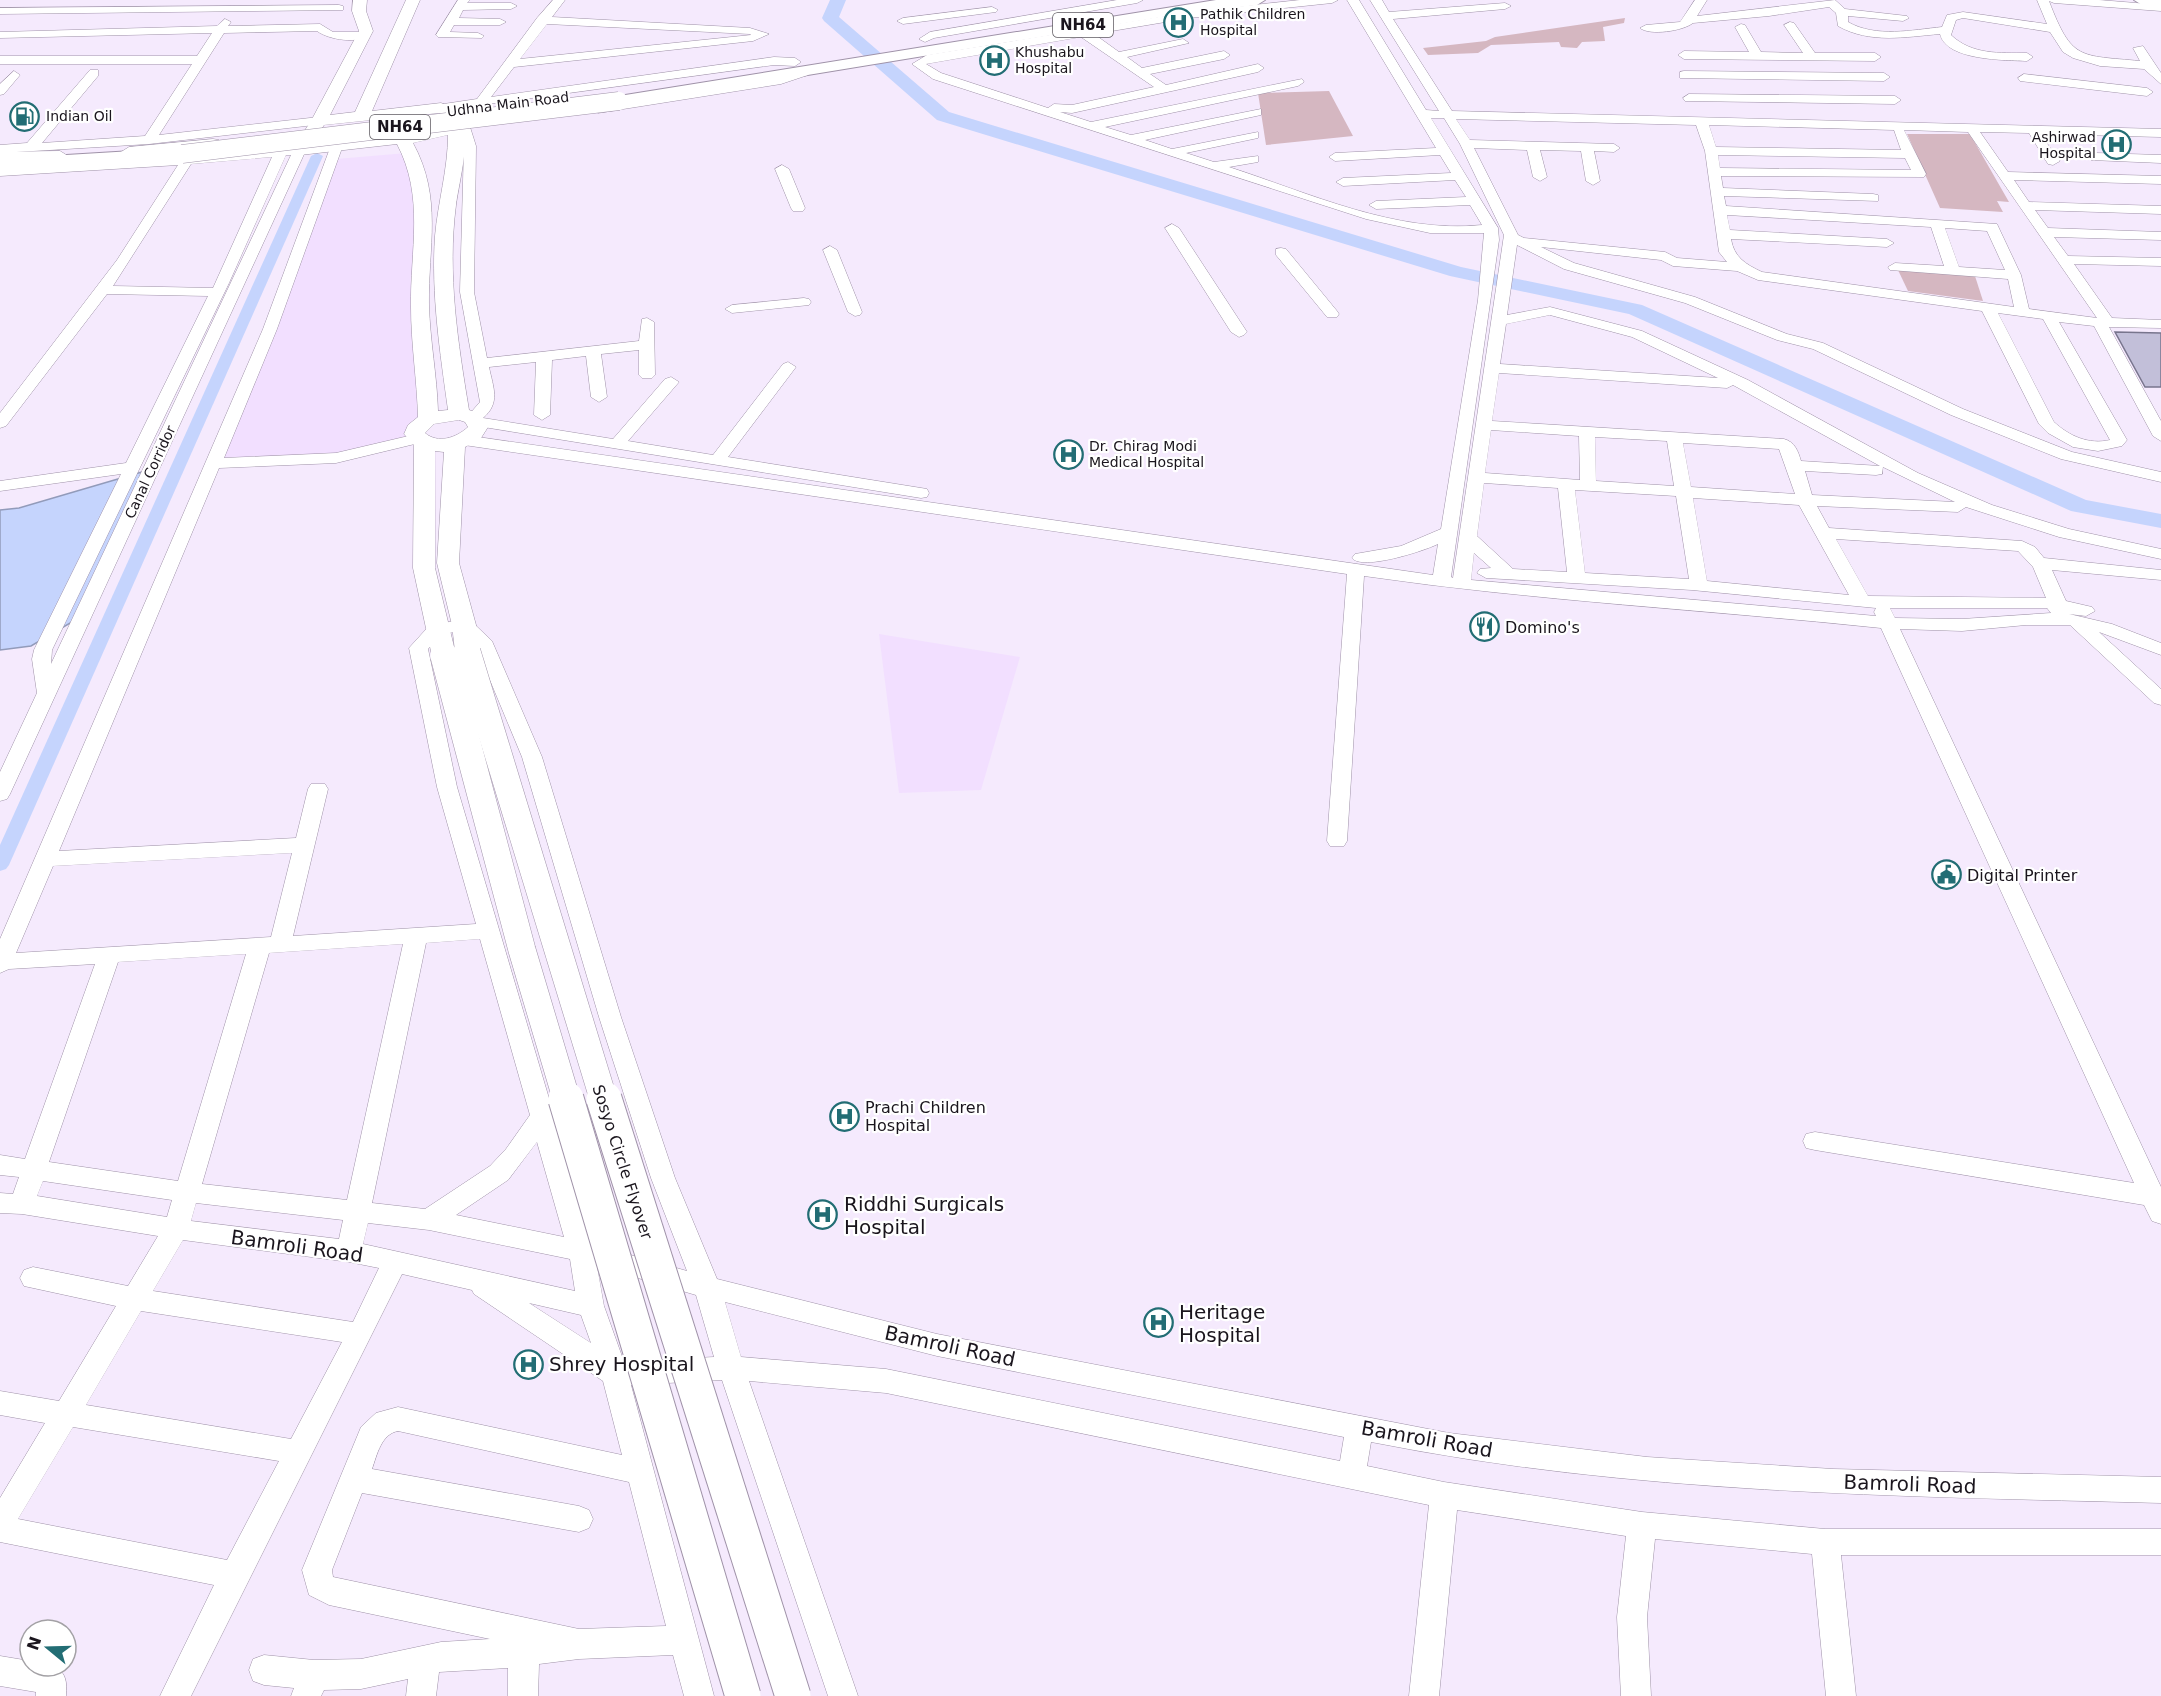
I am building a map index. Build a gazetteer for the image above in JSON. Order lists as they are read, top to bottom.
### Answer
{
  "streets": {
    "highway": ["NH64"],
    "main road": ["Sosyo Circle Flyover"],
    "street": ["Canal Corridor", "Bamroli Road"]
  },
  "places": {
    "hospital": [
      "Pathik Children Hospital",
      "Khushabu Hospital",
      "Ashirwad Hospital",
      "Dr. Chirag Modi Medical Hospital",
      "Prachi Children Hospital",
      "Riddhi Surgicals Hospital",
      "Heritage Hospital",
      "Shrey Hospital"
    ],
    "fuel station": ["Indian Oil"],
    "restaurant": ["Domino's"],
    "public building": ["Digital Printer"]
  },
  "north": "left"
}
